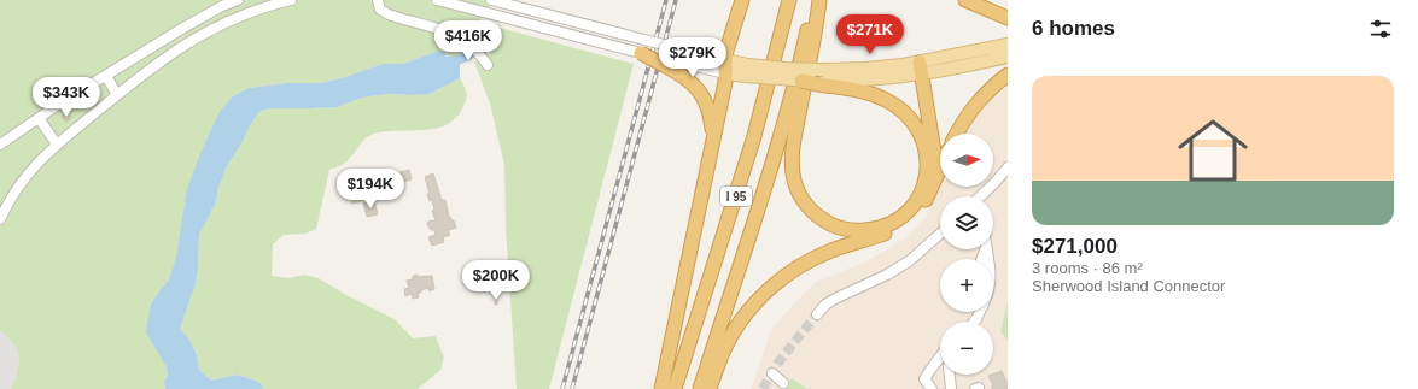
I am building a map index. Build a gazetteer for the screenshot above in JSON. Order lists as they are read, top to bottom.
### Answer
{
  "streets": {
    "highway": ["I 95"]
  },
  "north": "right",
  "page": {
    "heading": "6 homes",
    "price": [
      "$271K",
      "$416K",
      "$279K",
      "$343K",
      "$194K",
      "$200K"
    ],
    "list": [
      {
        "name": "$271,000",
        "note": "3 rooms · 86 m² · Sherwood Island Connector"
      }
    ],
    "map_buttons": ["+", "−"]
  }
}
